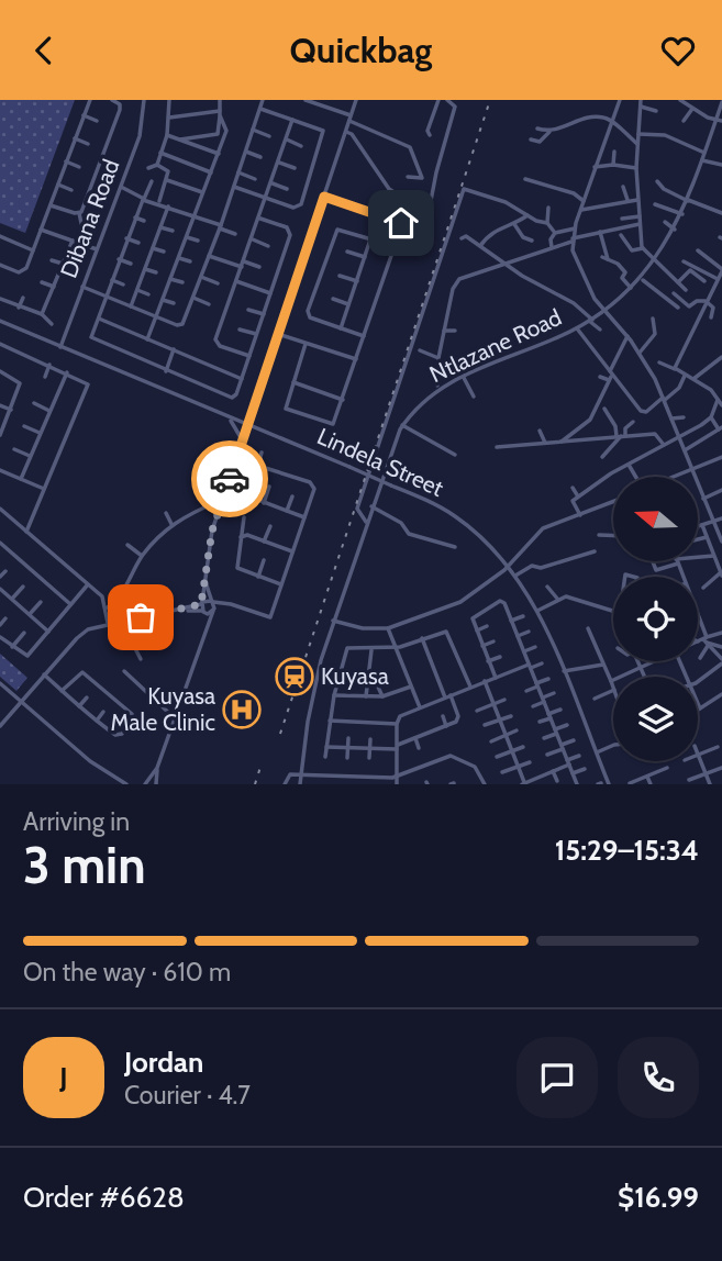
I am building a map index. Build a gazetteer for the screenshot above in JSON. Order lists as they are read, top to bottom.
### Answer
{
  "streets": {
    "street": ["Dibana Road", "Ntlazane Road", "Lindela Street"]
  },
  "crossings": [
    ["Dibana Road", "Lindela Street"]
  ],
  "places": {
    "station": ["Kuyasa"],
    "hospital": ["Kuyasa Male Clinic"]
  },
  "north": "left",
  "page": {
    "header": "Quickbag",
    "heading": ["3 min", "Arriving in", "15:29–15:34"],
    "panel": [
      "Jordan",
      "Courier · 4.7",
      "Order #6628",
      "$16.99"
    ],
    "bar": "On the way · 610 m",
    "round": "J"
  }
}
